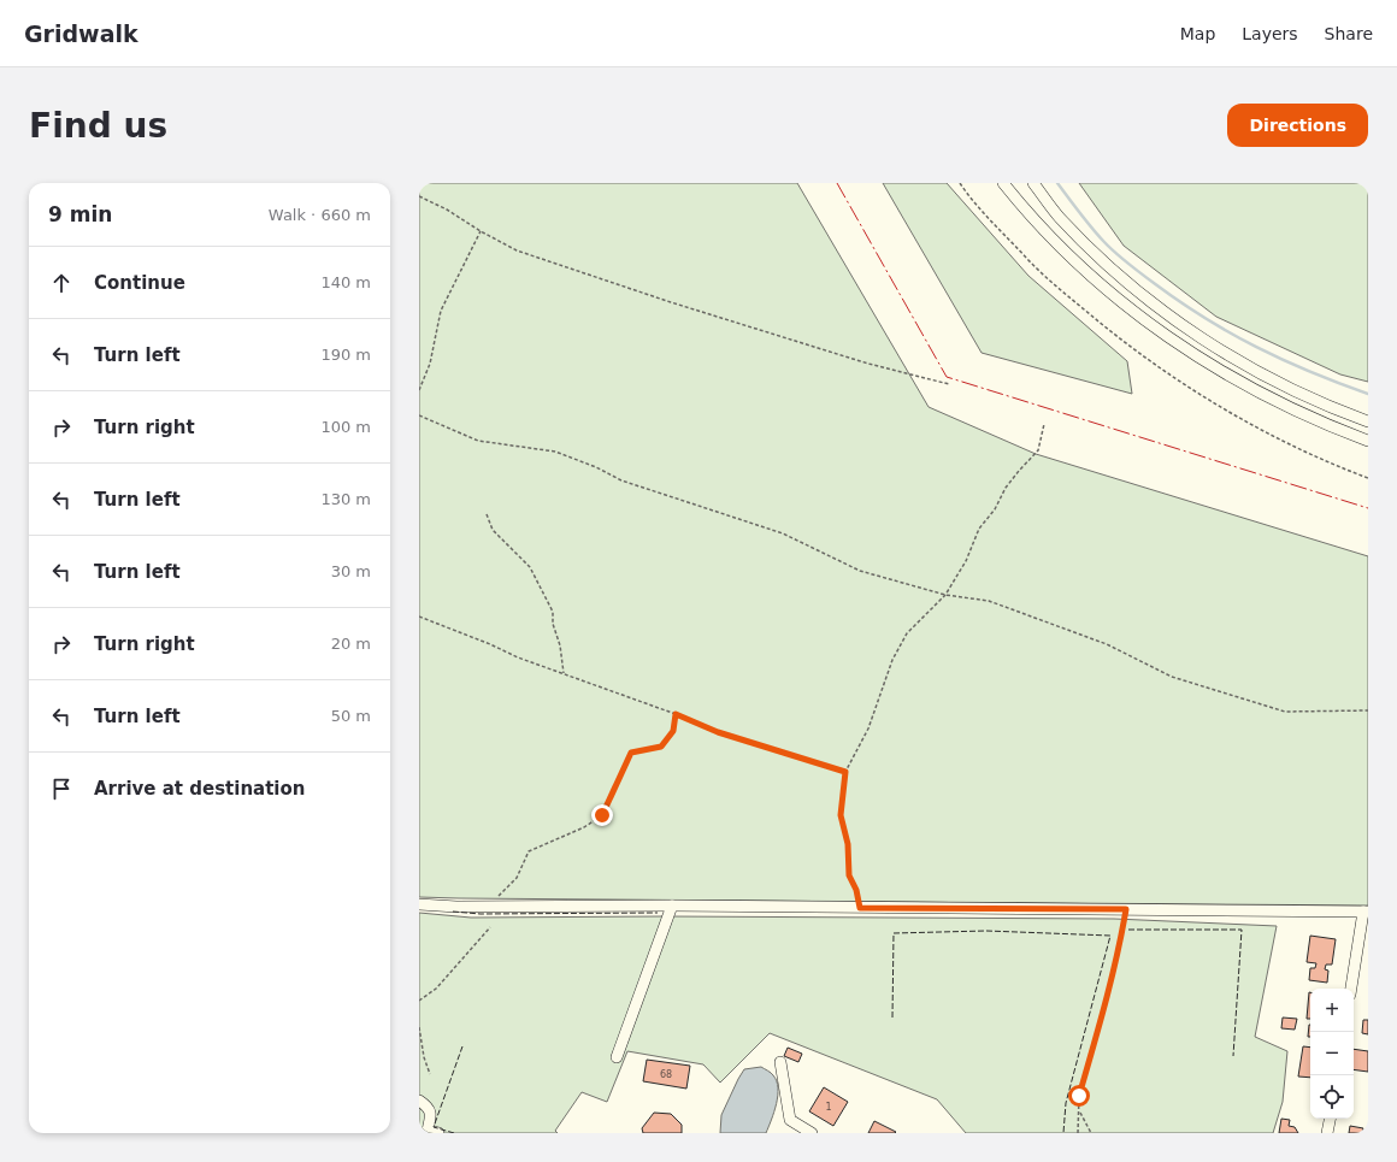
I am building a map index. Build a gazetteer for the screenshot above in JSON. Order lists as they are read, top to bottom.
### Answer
{
  "house_numbers": ["68", "1"],
  "page": {
    "header": "Gridwalk",
    "nav": ["Map", "Layers", "Share"],
    "buttons": "Directions",
    "title": "Find us",
    "heading": ["9 min", "Walk · 660 m"],
    "list": [
      ["Continue", "140 m"],
      ["Turn left", "190 m"],
      ["Turn right", "100 m"],
      ["Turn left", "130 m"],
      ["Turn left", "30 m"],
      ["Turn right", "20 m"],
      ["Turn left", "50 m"],
      "Arrive at destination"
    ],
    "map_buttons": ["+", "−"]
  }
}
